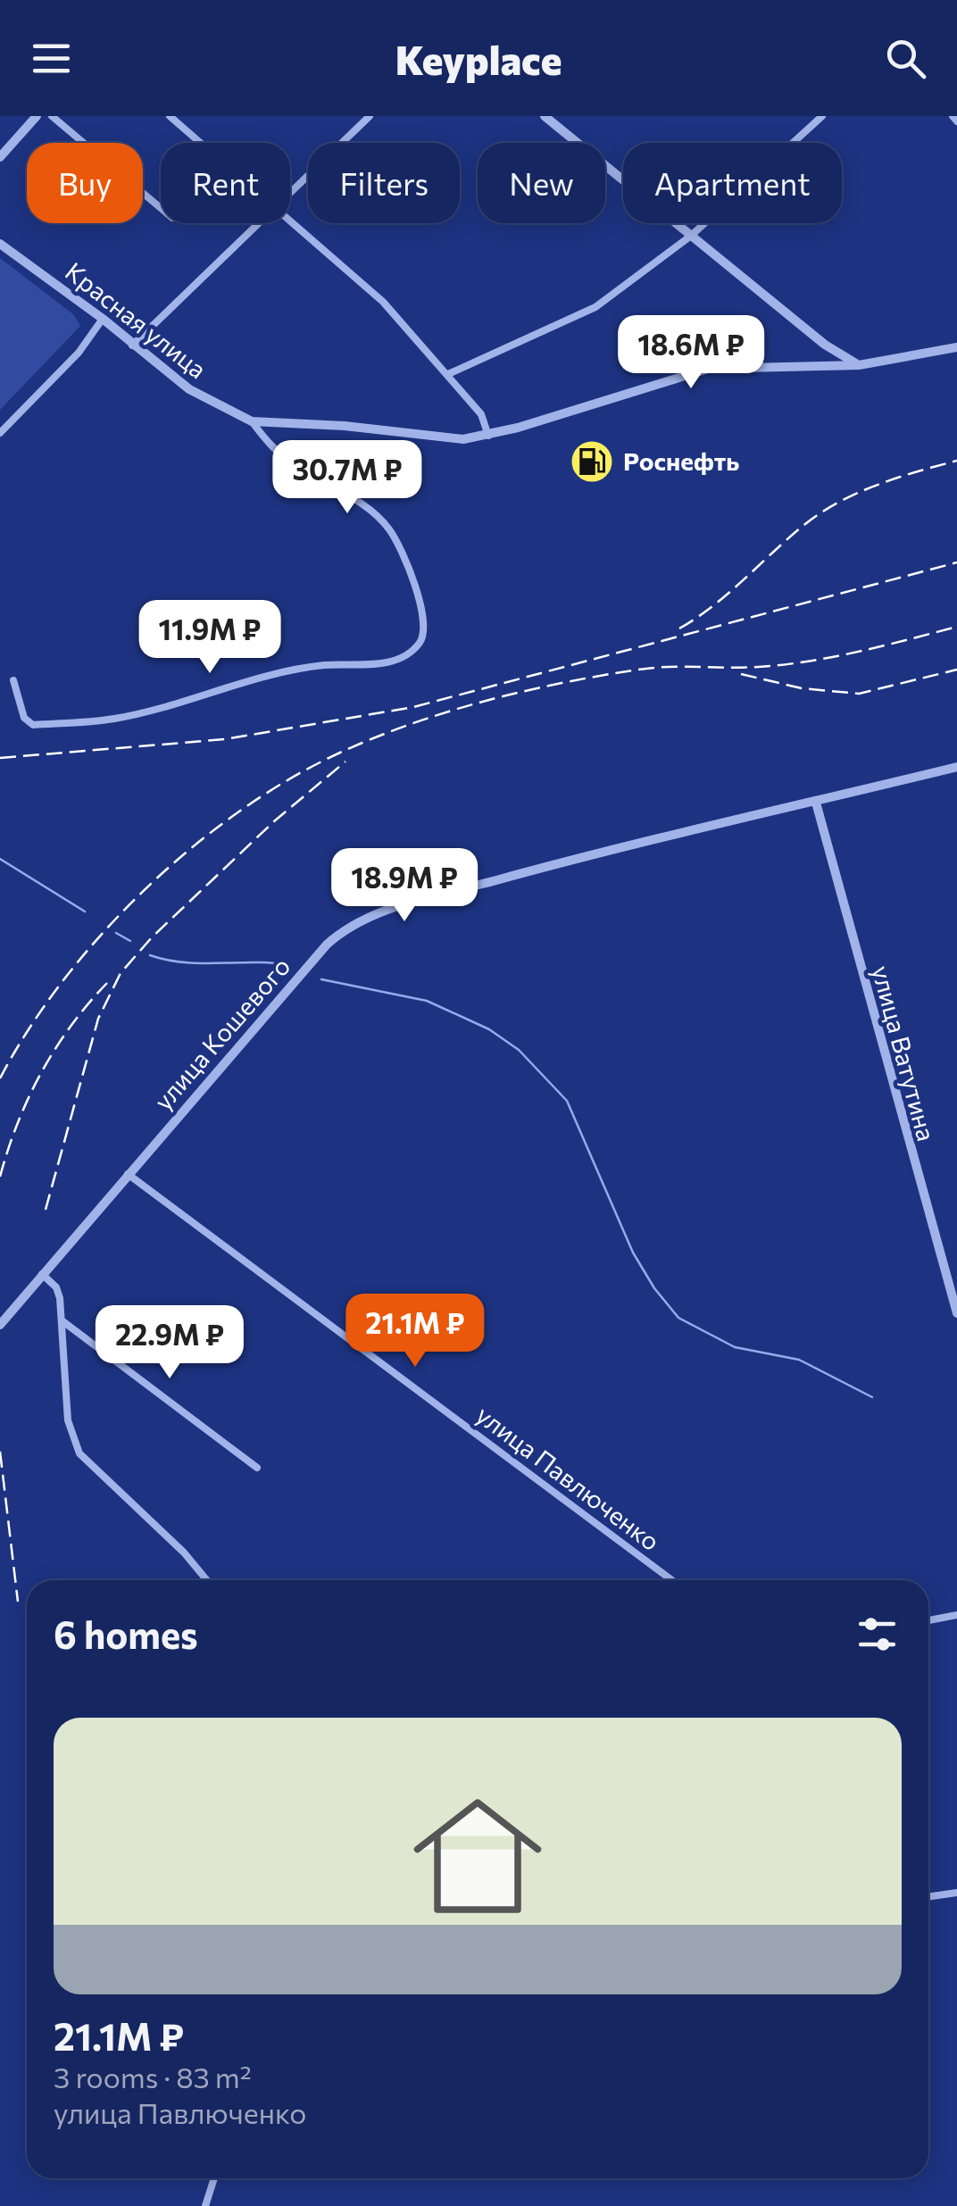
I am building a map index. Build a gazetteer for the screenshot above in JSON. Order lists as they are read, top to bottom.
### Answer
{
  "streets": {
    "street": [
      "Красная улица",
      "улица Кошевого",
      "улица Ватутина",
      "улица Павлюченко"
    ]
  },
  "crossings": [
    ["улица Кошевого", "улица Ватутина"],
    ["улица Кошевого", "улица Павлюченко"]
  ],
  "places": {
    "fuel station": ["Роснефть"]
  },
  "page": {
    "header": "Keyplace",
    "chip": [
      "Buy",
      "Rent",
      "Filters",
      "New",
      "Apartment"
    ],
    "price": [
      "18.6M ₽",
      "30.7M ₽",
      "11.9M ₽",
      "18.9M ₽",
      "21.1M ₽",
      "22.9M ₽"
    ],
    "heading": "6 homes",
    "list": [
      {
        "name": "21.1M ₽",
        "note": "3 rooms · 83 m² · улица Павлюченко"
      }
    ]
  }
}
